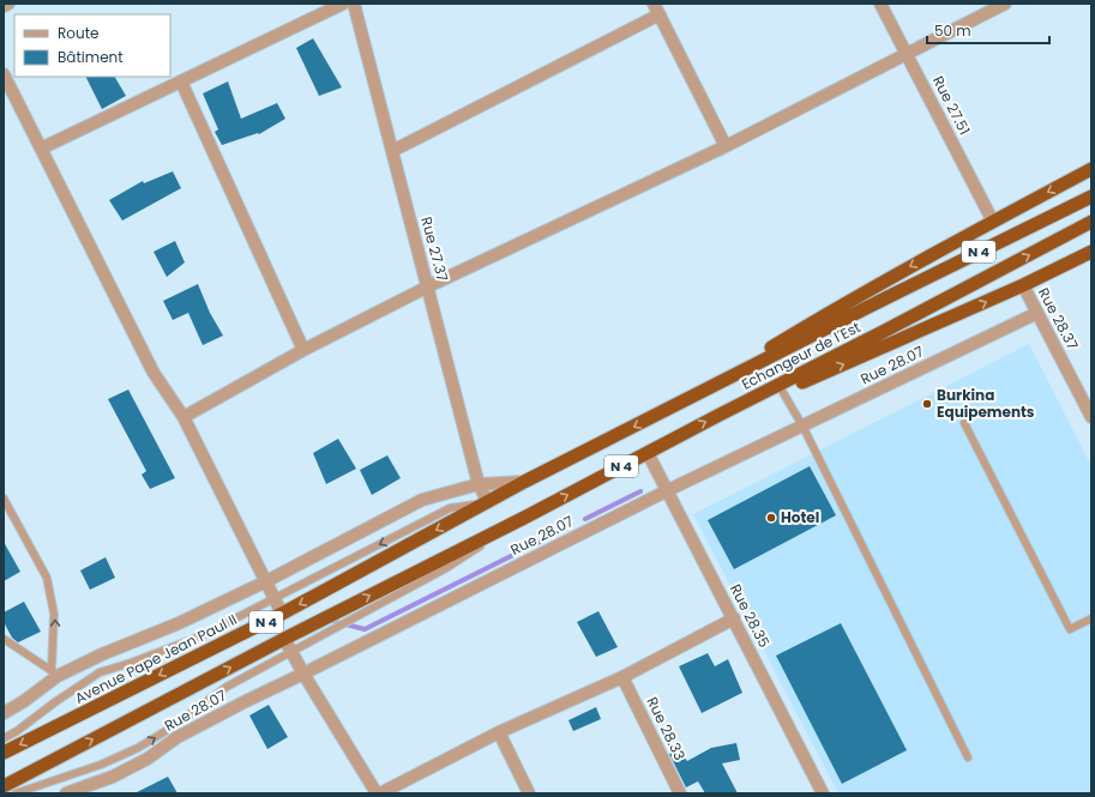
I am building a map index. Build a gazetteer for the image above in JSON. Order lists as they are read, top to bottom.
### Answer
{
  "streets": {
    "highway": ["N 4", "Echangeur de l´Est", "Avenue Pape Jean Paul II"],
    "street": [
      "Rue 27.51",
      "Rue 27.37",
      "Rue 28.37",
      "Rue 28.07",
      "Rue 28.35",
      "Rue 28.33"
    ]
  },
  "crossings": [
    ["Rue 27.37", "Avenue Pape Jean Paul II"],
    ["N 4", "Echangeur de l´Est"],
    ["Rue 28.37", "Rue 28.07"],
    ["Echangeur de l´Est", "Rue 28.35"],
    ["Echangeur de l´Est", "Avenue Pape Jean Paul II"],
    ["Rue 28.07", "Rue 28.35"]
  ],
  "places": ["Burkina Equipements", "Hotel"],
  "legend": ["Route", "Bâtiment"],
  "scale_bar": "50 m"
}
